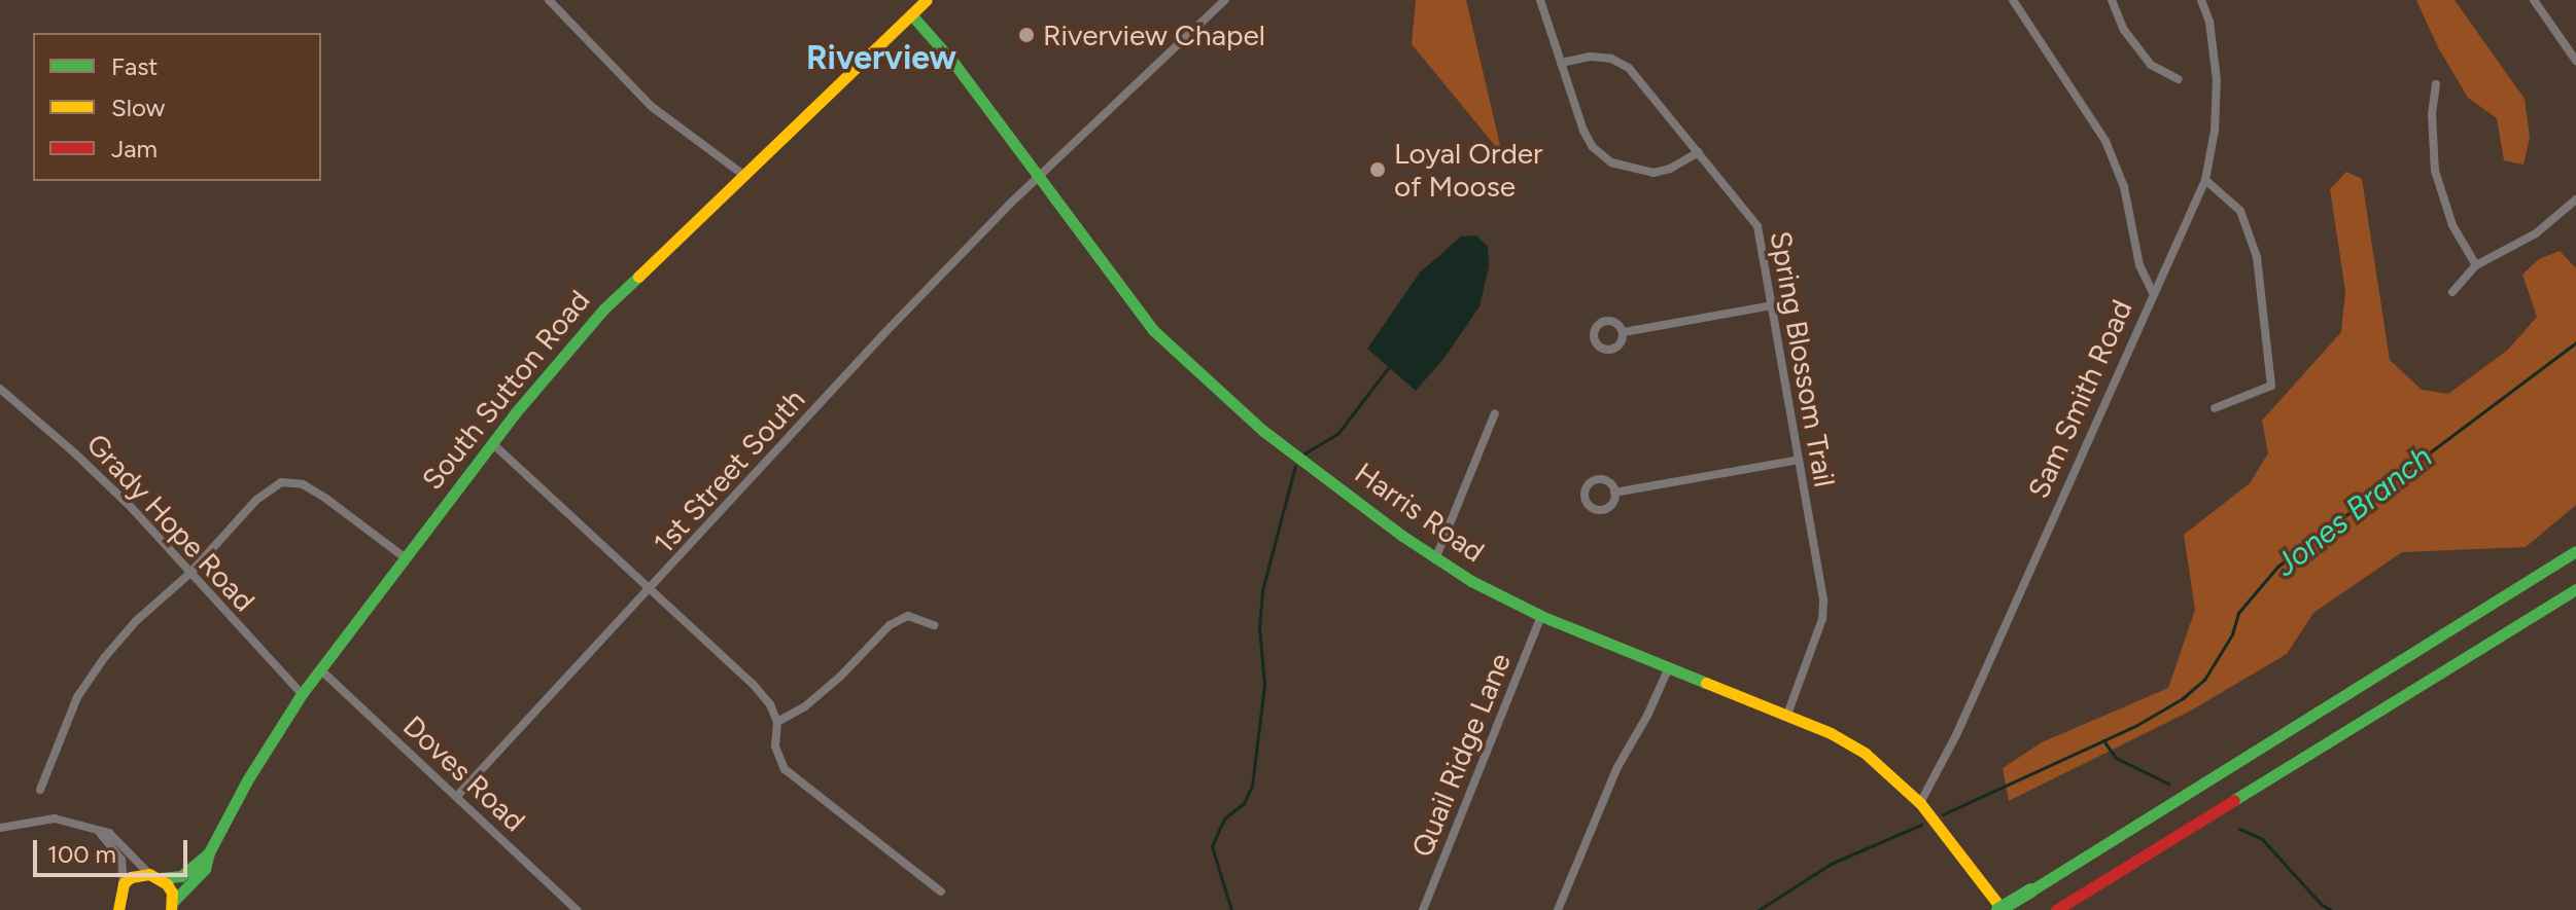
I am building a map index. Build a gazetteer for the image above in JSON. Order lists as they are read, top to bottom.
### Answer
{
  "streets": {
    "main road": ["South Sutton Road", "Harris Road"],
    "street": [
      "Spring Blossom Trail",
      "Sam Smith Road",
      "1st Street South",
      "Grady Hope Road",
      "Quail Ridge Lane",
      "Doves Road"
    ]
  },
  "crossings": [
    ["Spring Blossom Trail", "Harris Road"],
    ["South Sutton Road", "Harris Road"],
    ["South Sutton Road", "Grady Hope Road"],
    ["South Sutton Road", "Doves Road"],
    ["Sam Smith Road", "Harris Road"],
    ["1st Street South", "Harris Road"],
    ["1st Street South", "Doves Road"],
    ["Harris Road", "Quail Ridge Lane"]
  ],
  "districts": ["Riverview"],
  "water": ["Jones Branch"],
  "places": ["Riverview Chapel", "Loyal Order of Moose"],
  "legend": ["Fast", "Slow", "Jam"],
  "scale_bar": "100 m"
}
